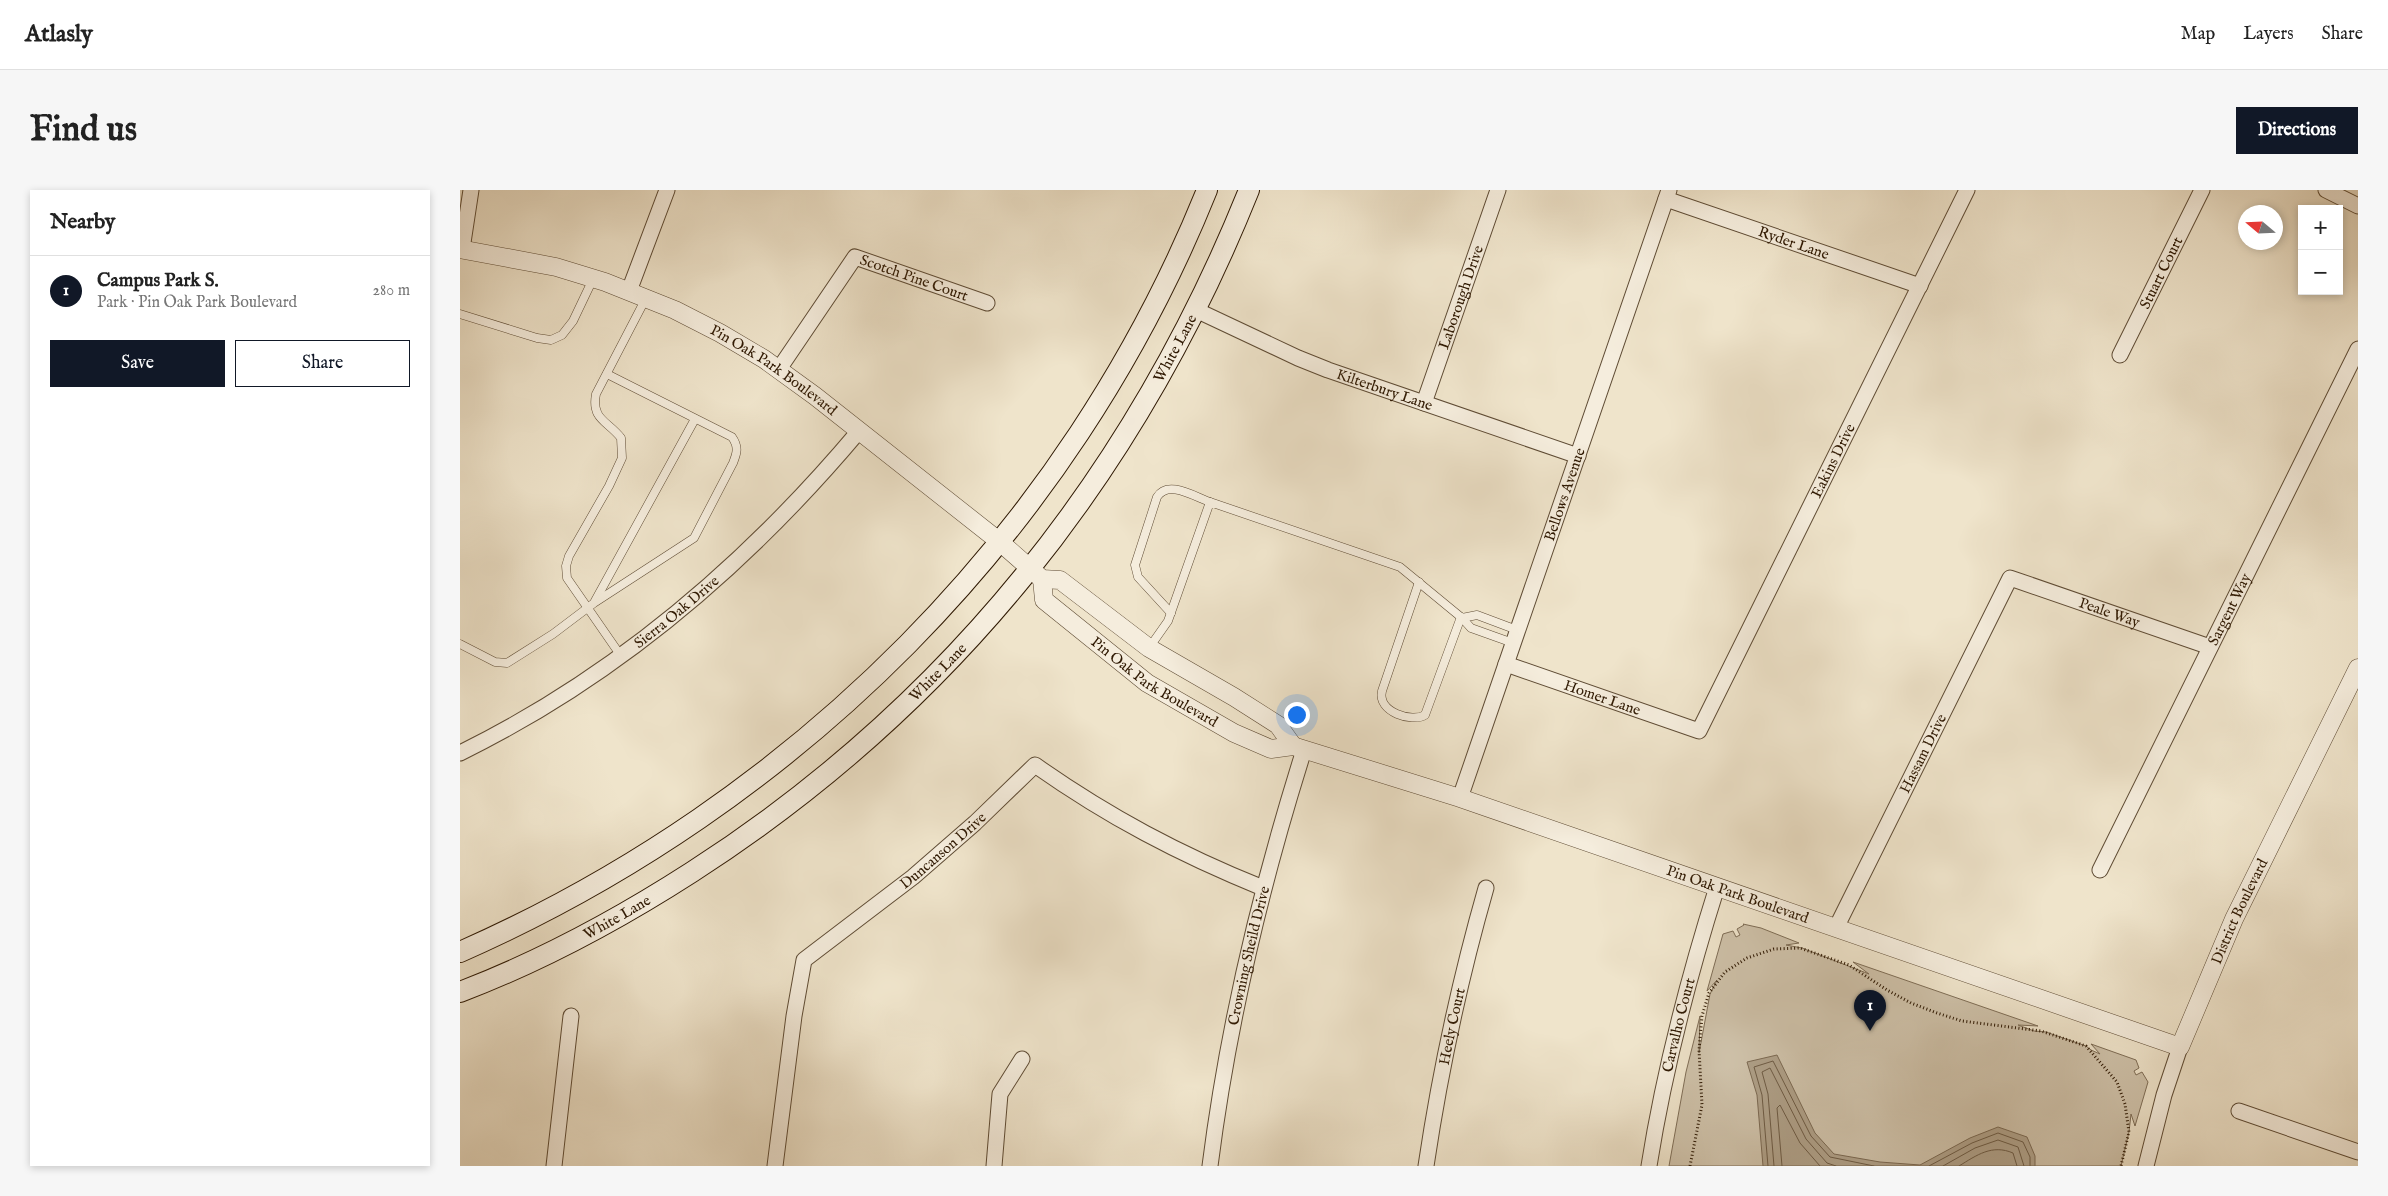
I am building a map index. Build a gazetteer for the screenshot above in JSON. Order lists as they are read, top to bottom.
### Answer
{
  "streets": {
    "main road": ["White Lane"],
    "street": [
      "Ryder Lane",
      "Stuart Court",
      "Scotch Pine Court",
      "Laborough Drive",
      "Pin Oak Park Boulevard",
      "Kilterbury Lane",
      "Eakins Drive",
      "Bellows Avenue",
      "Sargent Way",
      "Sierra Oak Drive",
      "Peale Way",
      "Homer Lane",
      "Hassam Drive",
      "Duncanson Drive",
      "District Boulevard",
      "Crowning Sheild Drive",
      "Carvalho Court",
      "Heely Court"
    ]
  },
  "crossings": [
    ["Ryder Lane", "Eakins Drive"],
    ["Ryder Lane", "Bellows Avenue"],
    ["Scotch Pine Court", "Pin Oak Park Boulevard"],
    ["Laborough Drive", "Kilterbury Lane"],
    ["White Lane", "Pin Oak Park Boulevard"],
    ["White Lane", "Kilterbury Lane"],
    ["Pin Oak Park Boulevard", "Bellows Avenue"],
    ["Pin Oak Park Boulevard", "Sierra Oak Drive"],
    ["Pin Oak Park Boulevard", "Hassam Drive"],
    ["Pin Oak Park Boulevard", "District Boulevard"],
    ["Pin Oak Park Boulevard", "Crowning Sheild Drive"],
    ["Pin Oak Park Boulevard", "Carvalho Court"],
    ["Kilterbury Lane", "Bellows Avenue"],
    ["Eakins Drive", "Homer Lane"],
    ["Bellows Avenue", "Homer Lane"],
    ["Sargent Way", "Peale Way"],
    ["Peale Way", "Hassam Drive"],
    ["Duncanson Drive", "Crowning Sheild Drive"]
  ],
  "north": "left",
  "page": {
    "header": "Atlasly",
    "nav": ["Map", "Layers", "Share"],
    "buttons": [
      "Directions",
      ["Save", "Share"]
    ],
    "title": "Find us",
    "heading": "Nearby",
    "map_buttons": ["+", "−"],
    "list": [
      {
        "mark": "1",
        "name": "Campus Park S.",
        "note": "Park · Pin Oak Park Boulevard",
        "value": "280 m"
      }
    ],
    "pins": "1"
  }
}
